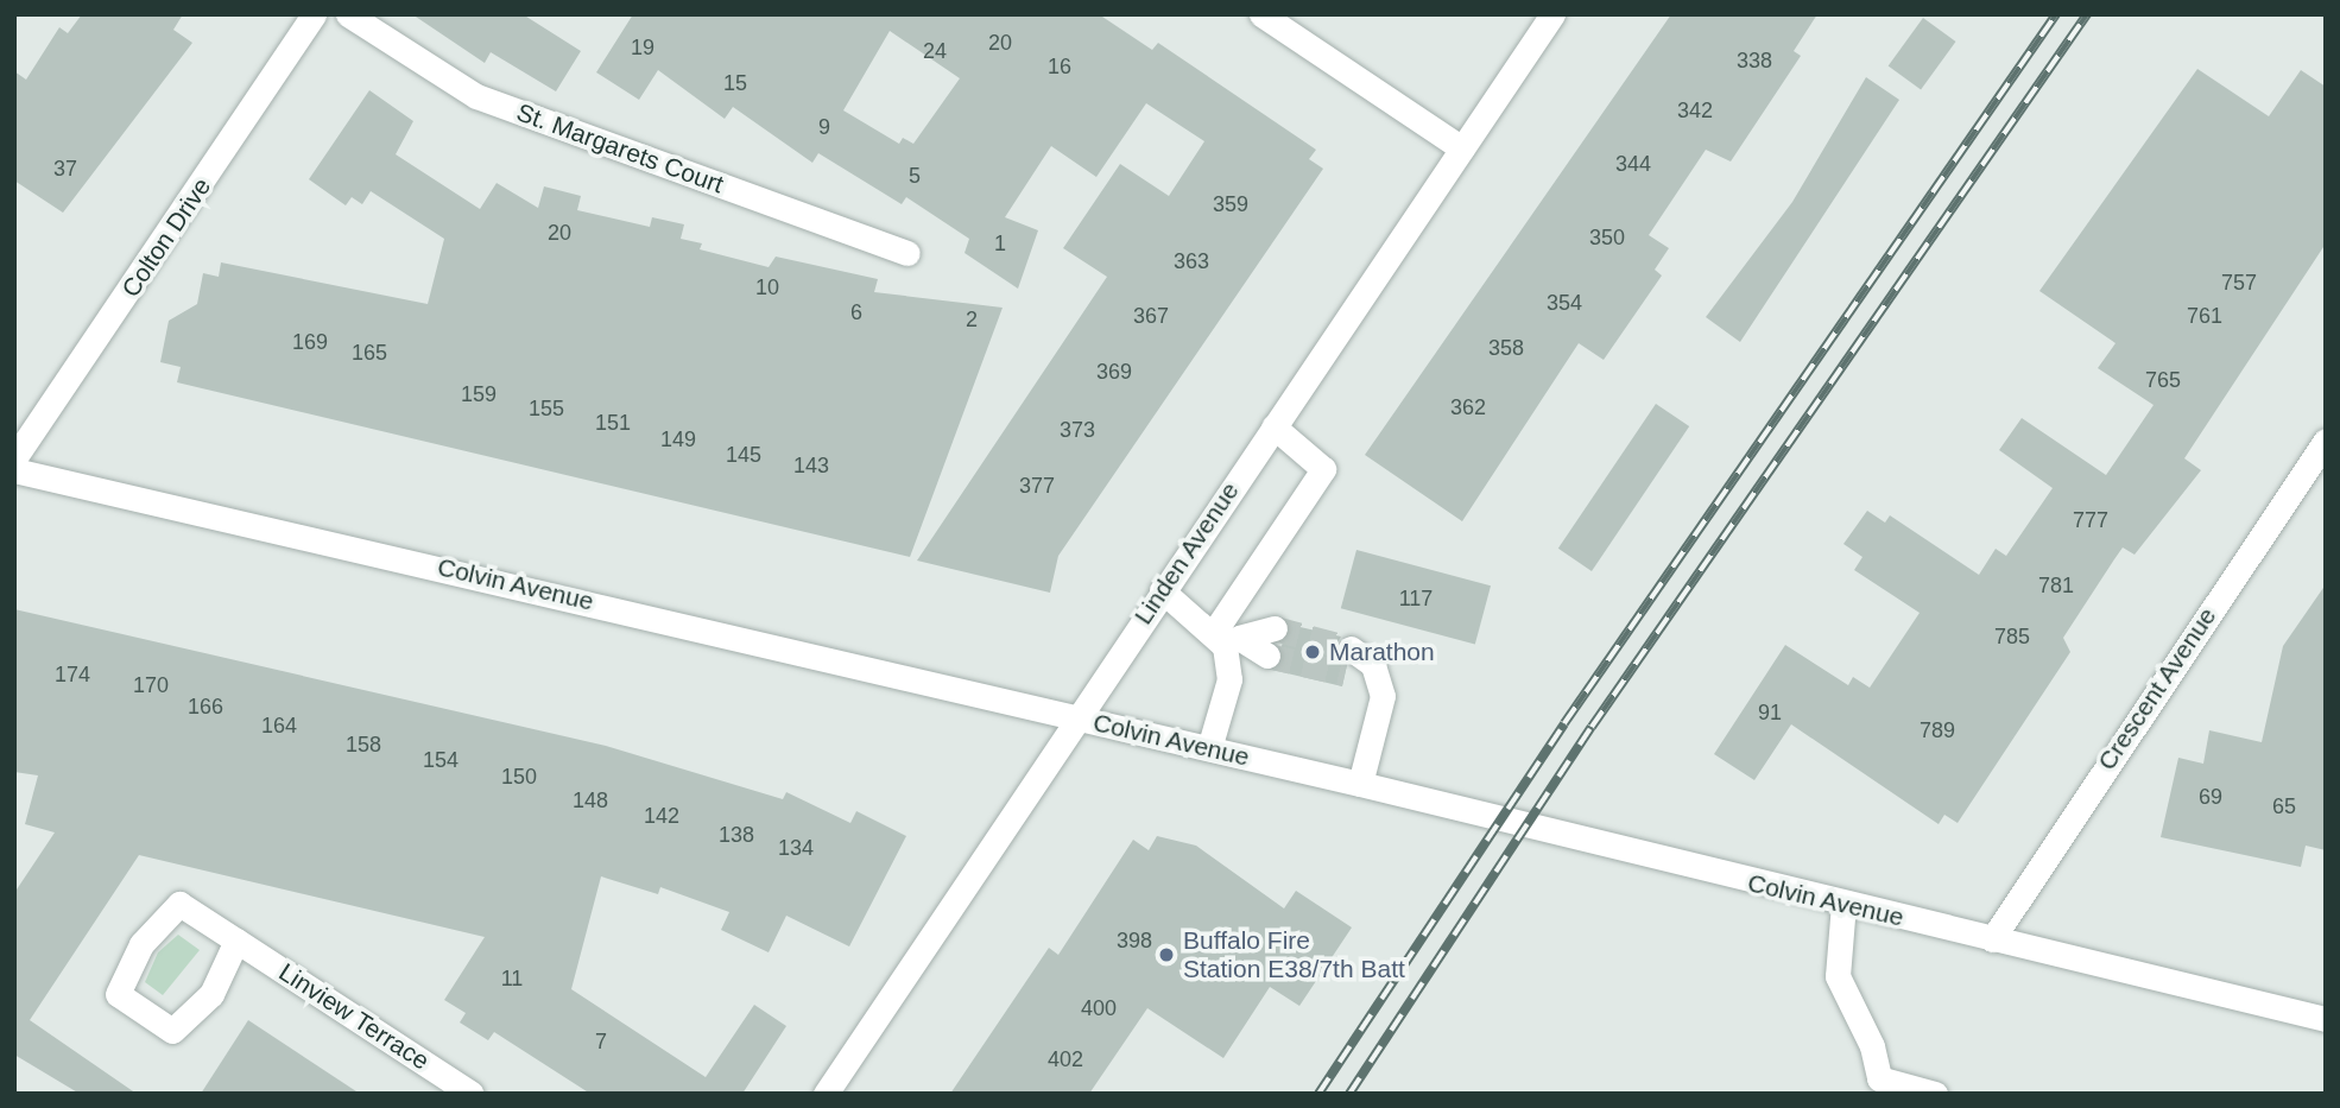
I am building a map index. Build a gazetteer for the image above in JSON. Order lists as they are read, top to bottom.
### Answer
{
  "streets": {
    "street": [
      "St. Margarets Court",
      "Colton Drive",
      "Linden Avenue",
      "Colvin Avenue",
      "Crescent Avenue",
      "Linview Terrace"
    ]
  },
  "crossings": [
    ["Linden Avenue", "Colvin Avenue"],
    ["Colvin Avenue", "Crescent Avenue"]
  ],
  "places": ["Marathon", "Buffalo Fire Station E38/7th Batt"],
  "house_numbers": [
    "20",
    "19",
    "24",
    "338",
    "16",
    "15",
    "342",
    "9",
    "344",
    "37",
    "5",
    "359",
    "20",
    "350",
    "1",
    "363",
    "757",
    "10",
    "354",
    "6",
    "367",
    "761",
    "2",
    "169",
    "358",
    "165",
    "369",
    "765",
    "159",
    "362",
    "155",
    "151",
    "373",
    "149",
    "145",
    "143",
    "377",
    "777",
    "781",
    "117",
    "785",
    "174",
    "170",
    "166",
    "91",
    "164",
    "789",
    "158",
    "154",
    "150",
    "69",
    "148",
    "65",
    "142",
    "138",
    "134",
    "398",
    "11",
    "400",
    "7",
    "402"
  ]
}
